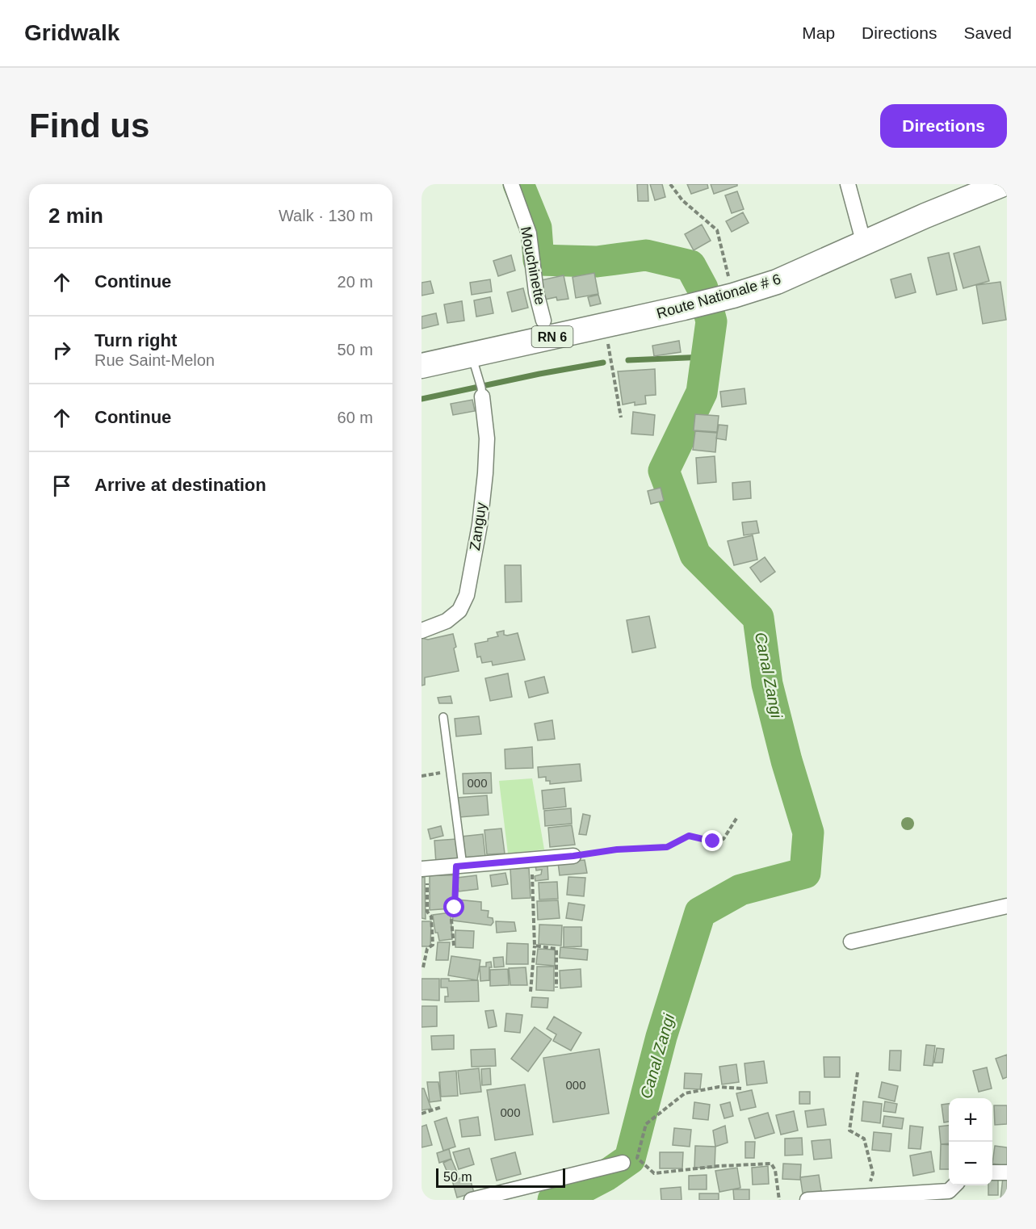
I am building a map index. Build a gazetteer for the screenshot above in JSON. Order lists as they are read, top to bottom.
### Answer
{
  "streets": {
    "main road": ["Route Nationale # 6", "RN 6"],
    "street": ["Mouchinette", "Zanguy"]
  },
  "water": ["Canal Zangi"],
  "house_numbers": ["000", "000", "000"],
  "scale_bar": "50 m",
  "page": {
    "header": "Gridwalk",
    "nav": ["Map", "Directions", "Saved"],
    "buttons": "Directions",
    "title": "Find us",
    "heading": ["2 min", "Walk · 130 m"],
    "list": [
      ["Continue", "20 m"],
      ["Turn right", "Rue Saint-Melon", "50 m"],
      ["Continue", "60 m"],
      "Arrive at destination"
    ],
    "map_buttons": ["+", "−"],
    "scale": "50 m"
  }
}
